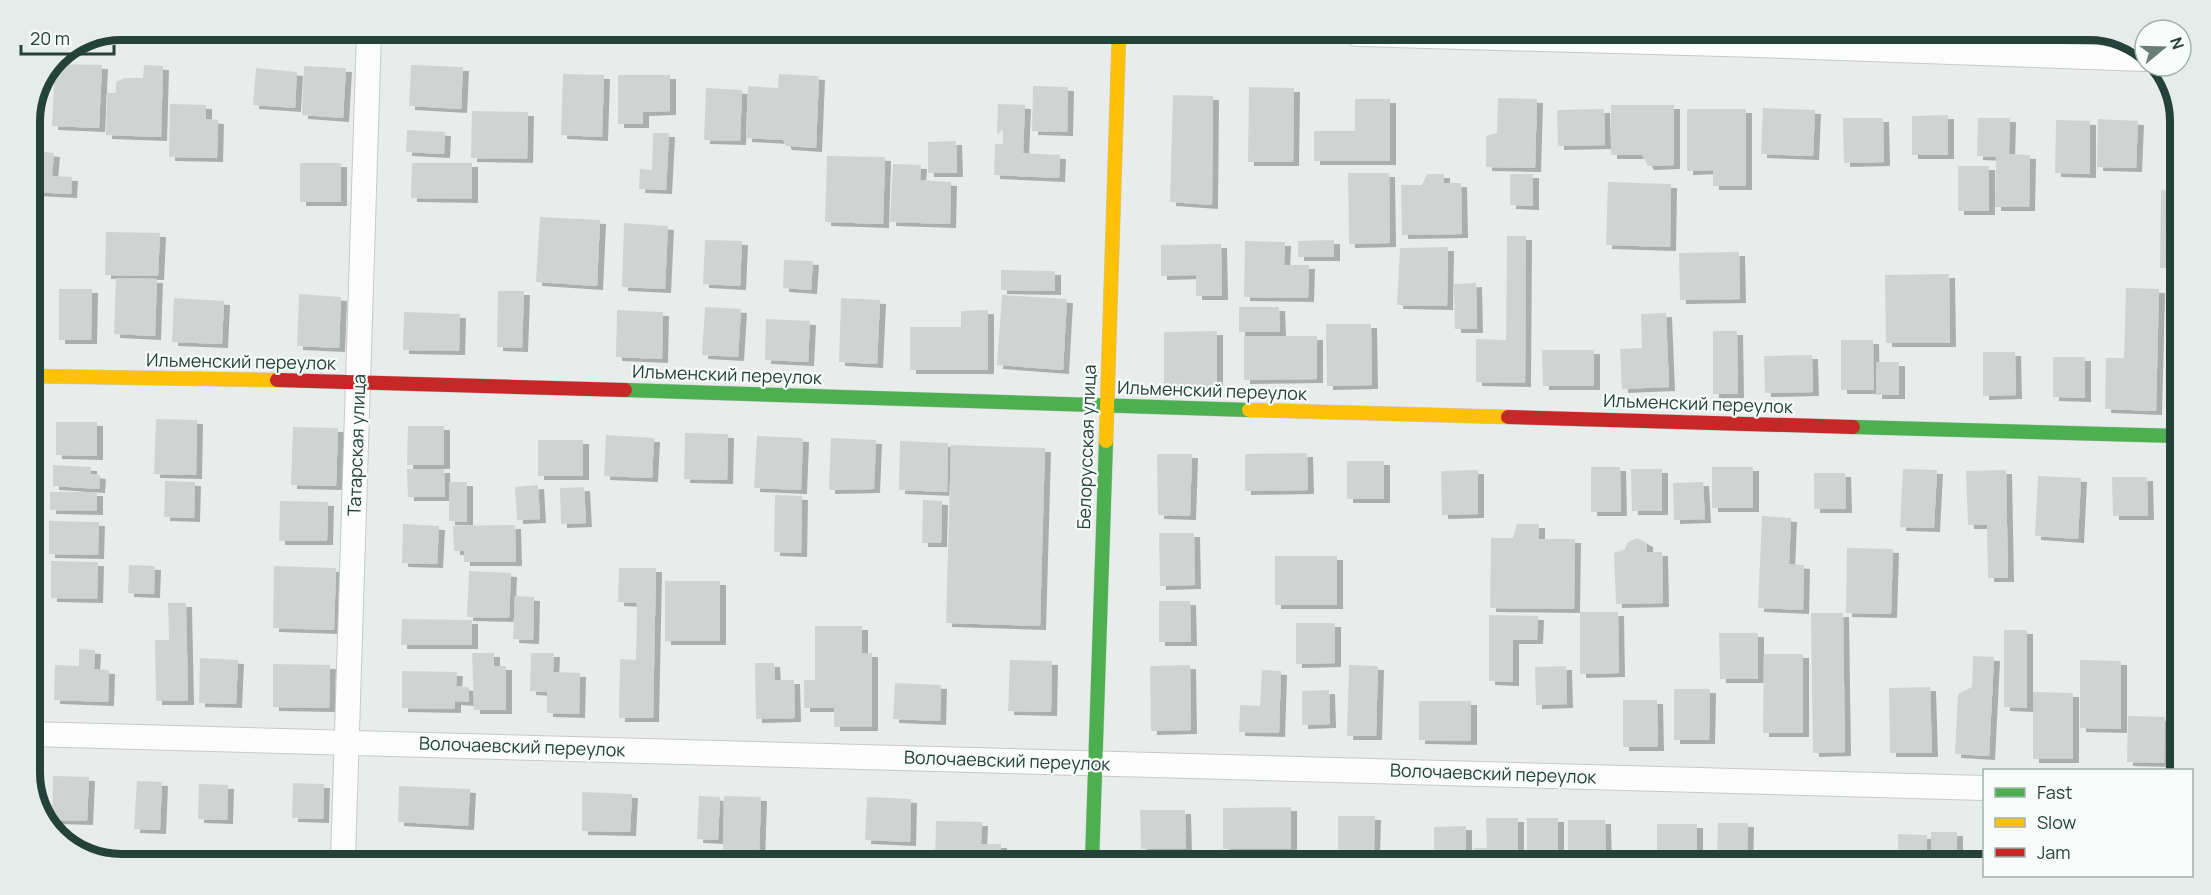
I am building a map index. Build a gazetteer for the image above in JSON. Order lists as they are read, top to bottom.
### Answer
{
  "streets": {
    "street": [
      "Ильменский переулок",
      "Татарская улица",
      "Белорусская улица",
      "Волочаевский переулок"
    ]
  },
  "crossings": [
    ["Ильменский переулок", "Татарская улица"],
    ["Ильменский переулок", "Белорусская улица"],
    ["Татарская улица", "Волочаевский переулок"],
    ["Белорусская улица", "Волочаевский переулок"]
  ],
  "legend": ["Fast", "Slow", "Jam"],
  "scale_bar": "20 m",
  "north": "right"
}
